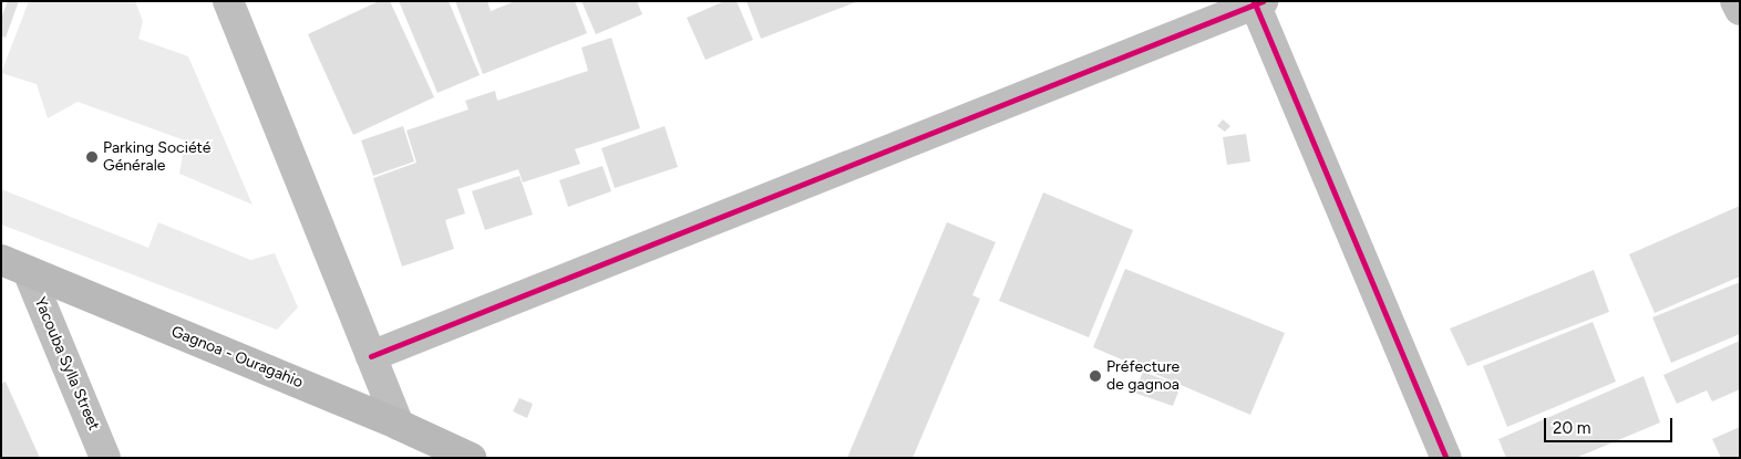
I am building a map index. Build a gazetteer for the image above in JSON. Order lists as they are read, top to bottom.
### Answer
{
  "streets": {
    "main road": ["Gagnoa - Ouragahio"],
    "street": ["Yacouba Sylla Street"]
  },
  "crossings": [
    ["Gagnoa - Ouragahio", "Yacouba Sylla Street"]
  ],
  "places": ["Parking Société Générale", "Préfecture de gagnoa"],
  "scale_bar": "20 m"
}
